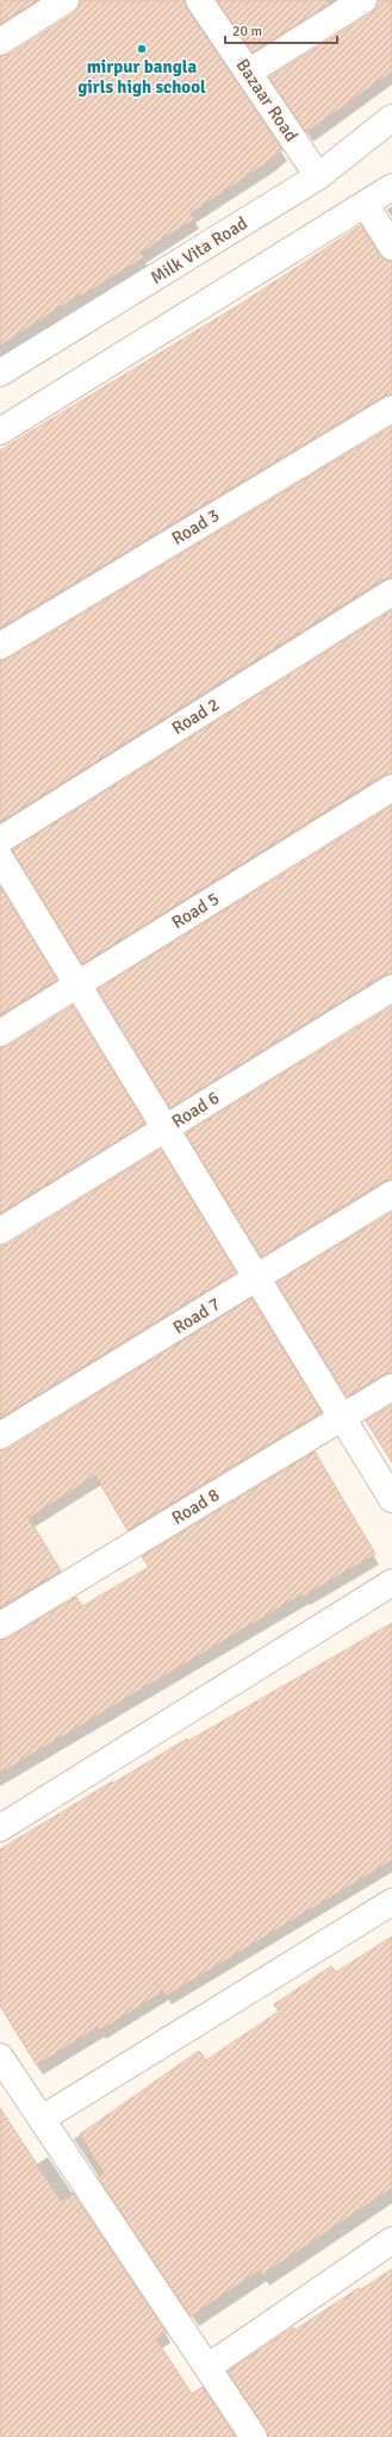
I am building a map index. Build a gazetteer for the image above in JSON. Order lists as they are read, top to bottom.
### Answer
{
  "streets": {
    "street": [
      "Bazaar Road",
      "Milk Vita Road",
      "Road 3",
      "Road 2",
      "Road 5",
      "Road 6",
      "Road 7",
      "Road 8"
    ]
  },
  "crossings": [
    ["Bazaar Road", "Milk Vita Road"]
  ],
  "places": ["mirpur bangla girls high school"],
  "scale_bar": "20 m"
}
